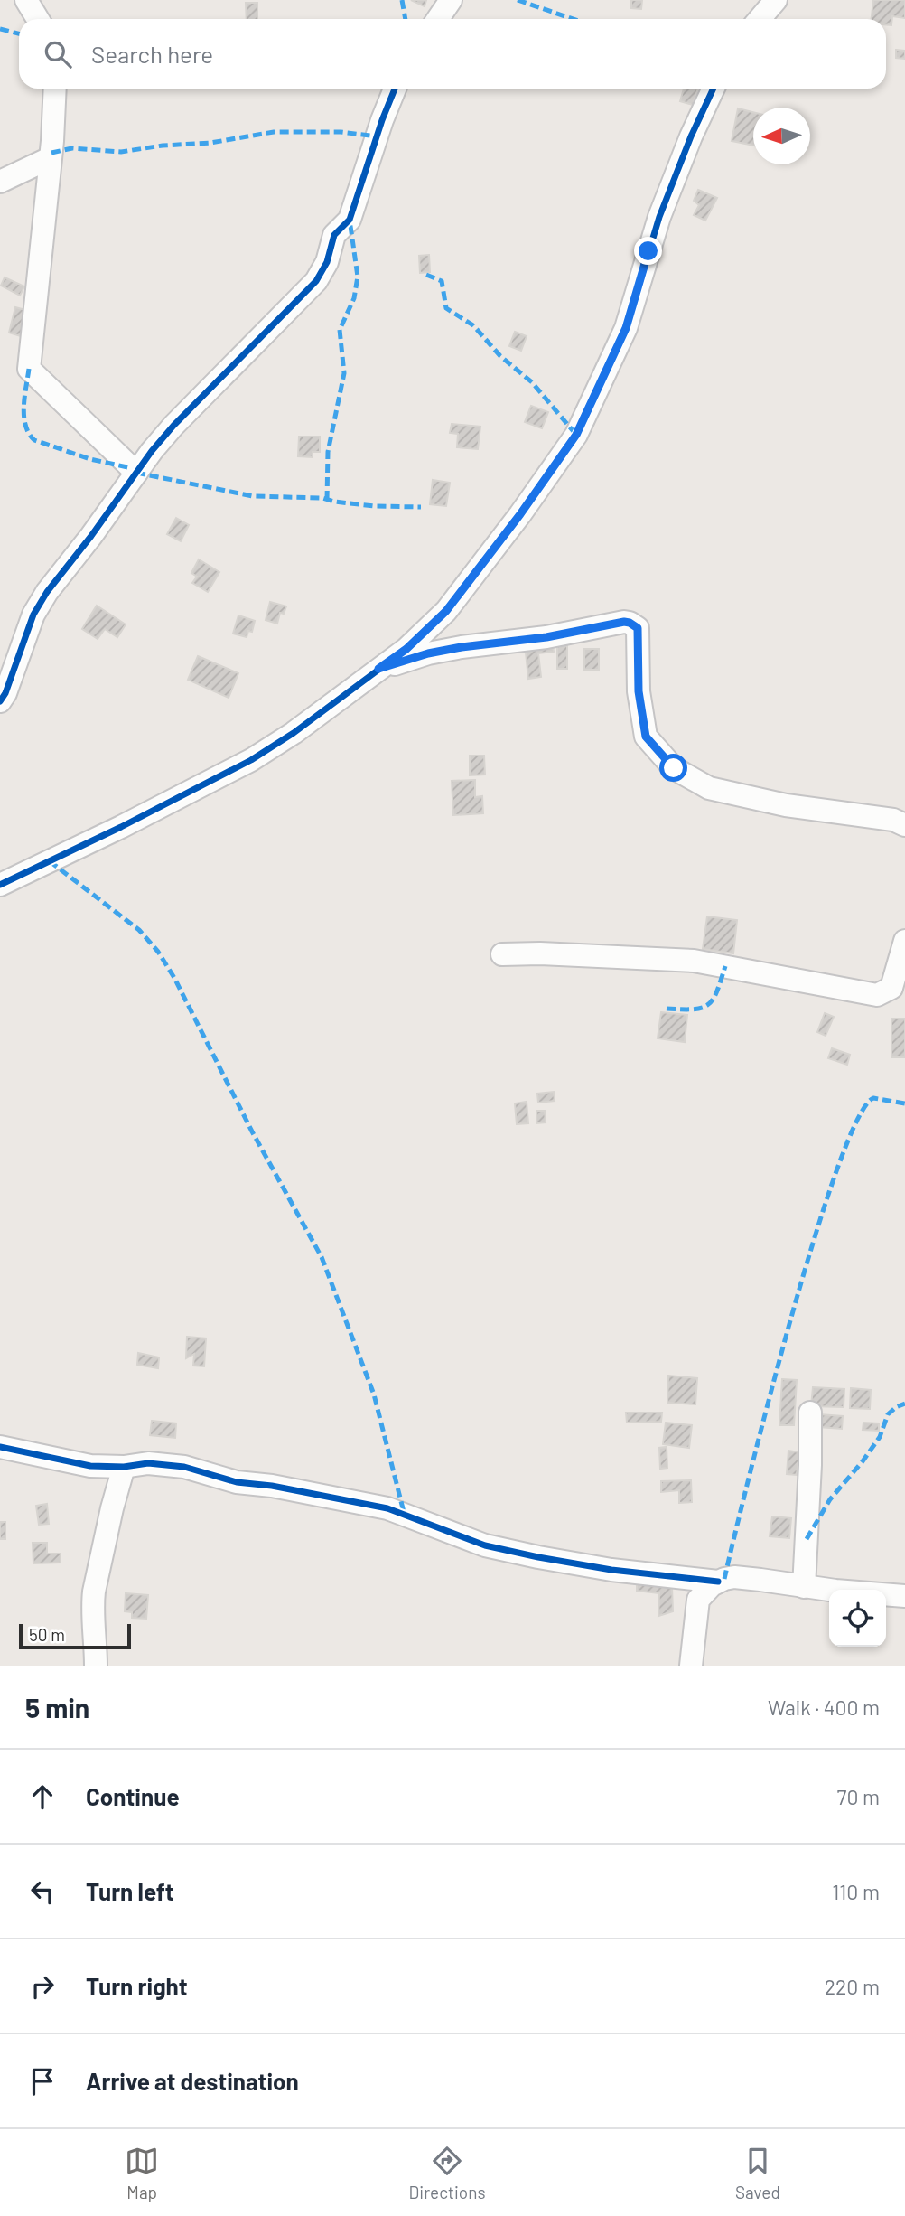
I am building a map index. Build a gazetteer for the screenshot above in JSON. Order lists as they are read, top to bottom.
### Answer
{
  "scale_bar": "50 m",
  "north": "left",
  "page": {
    "search": "Search here",
    "scale": "50 m",
    "heading": ["5 min", "Walk · 400 m"],
    "list": [
      ["Continue", "70 m"],
      ["Turn left", "110 m"],
      ["Turn right", "220 m"],
      "Arrive at destination"
    ],
    "nav": ["Map", "Directions", "Saved"]
  }
}
